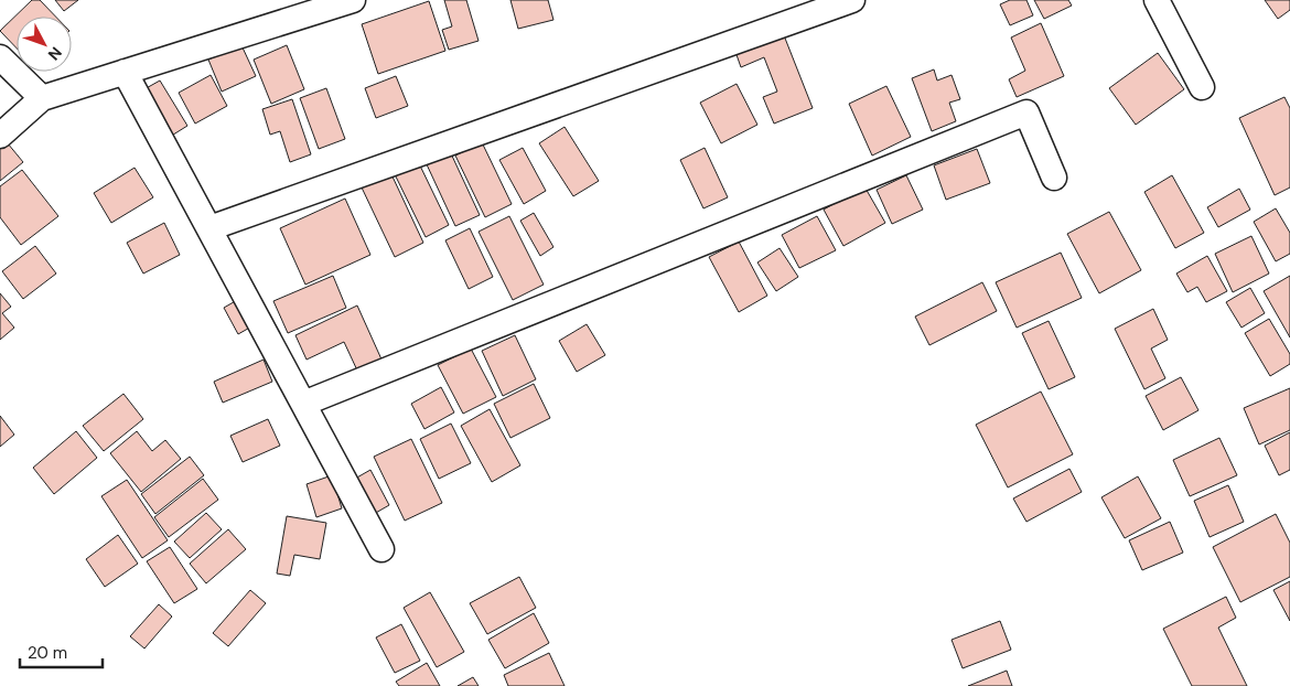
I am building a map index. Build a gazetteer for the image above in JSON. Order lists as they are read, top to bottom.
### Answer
{
  "scale_bar": "20 m",
  "north": "bottom right"
}
